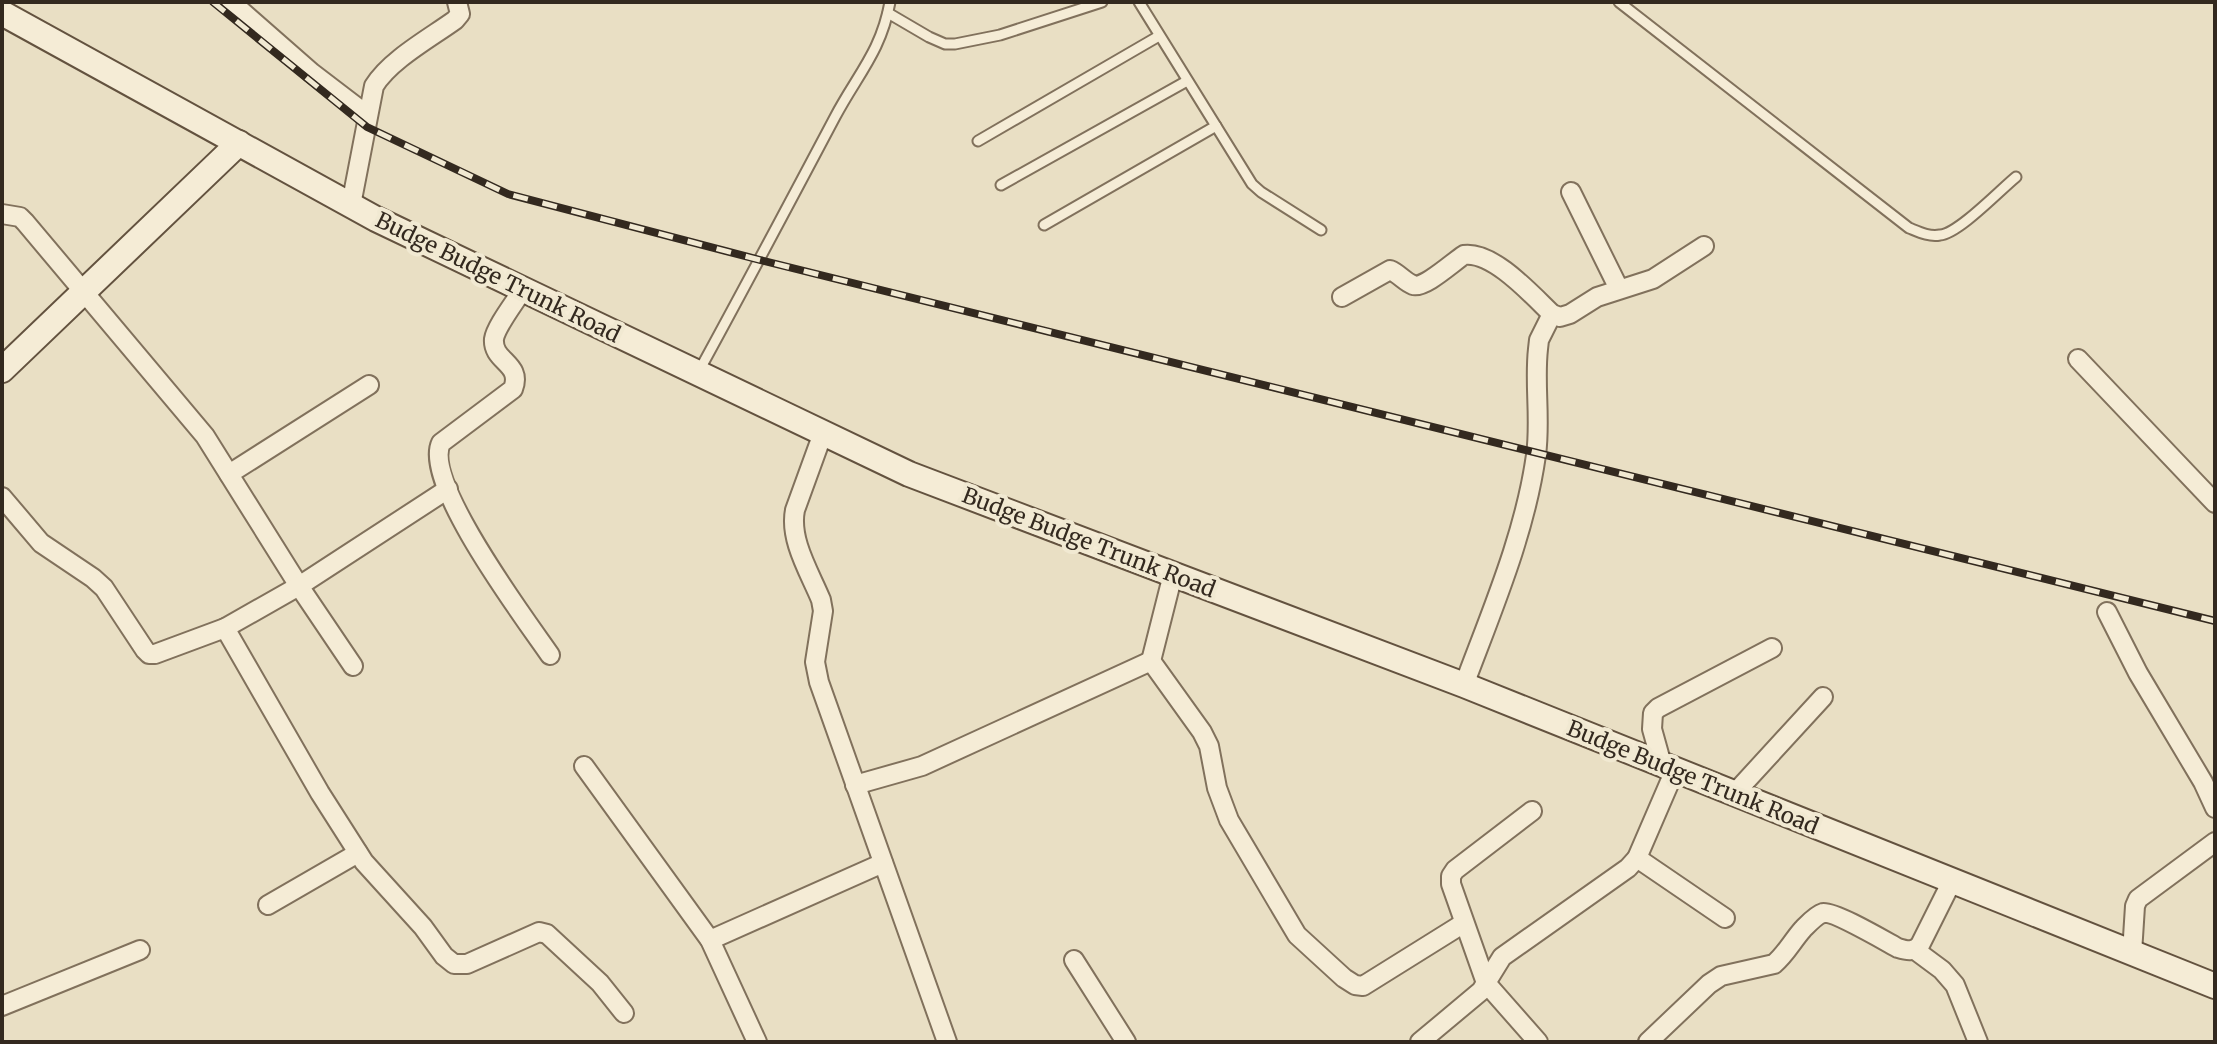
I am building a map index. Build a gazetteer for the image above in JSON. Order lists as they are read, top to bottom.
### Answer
{
  "streets": {
    "main road": ["Budge Budge Trunk Road"]
  }
}
